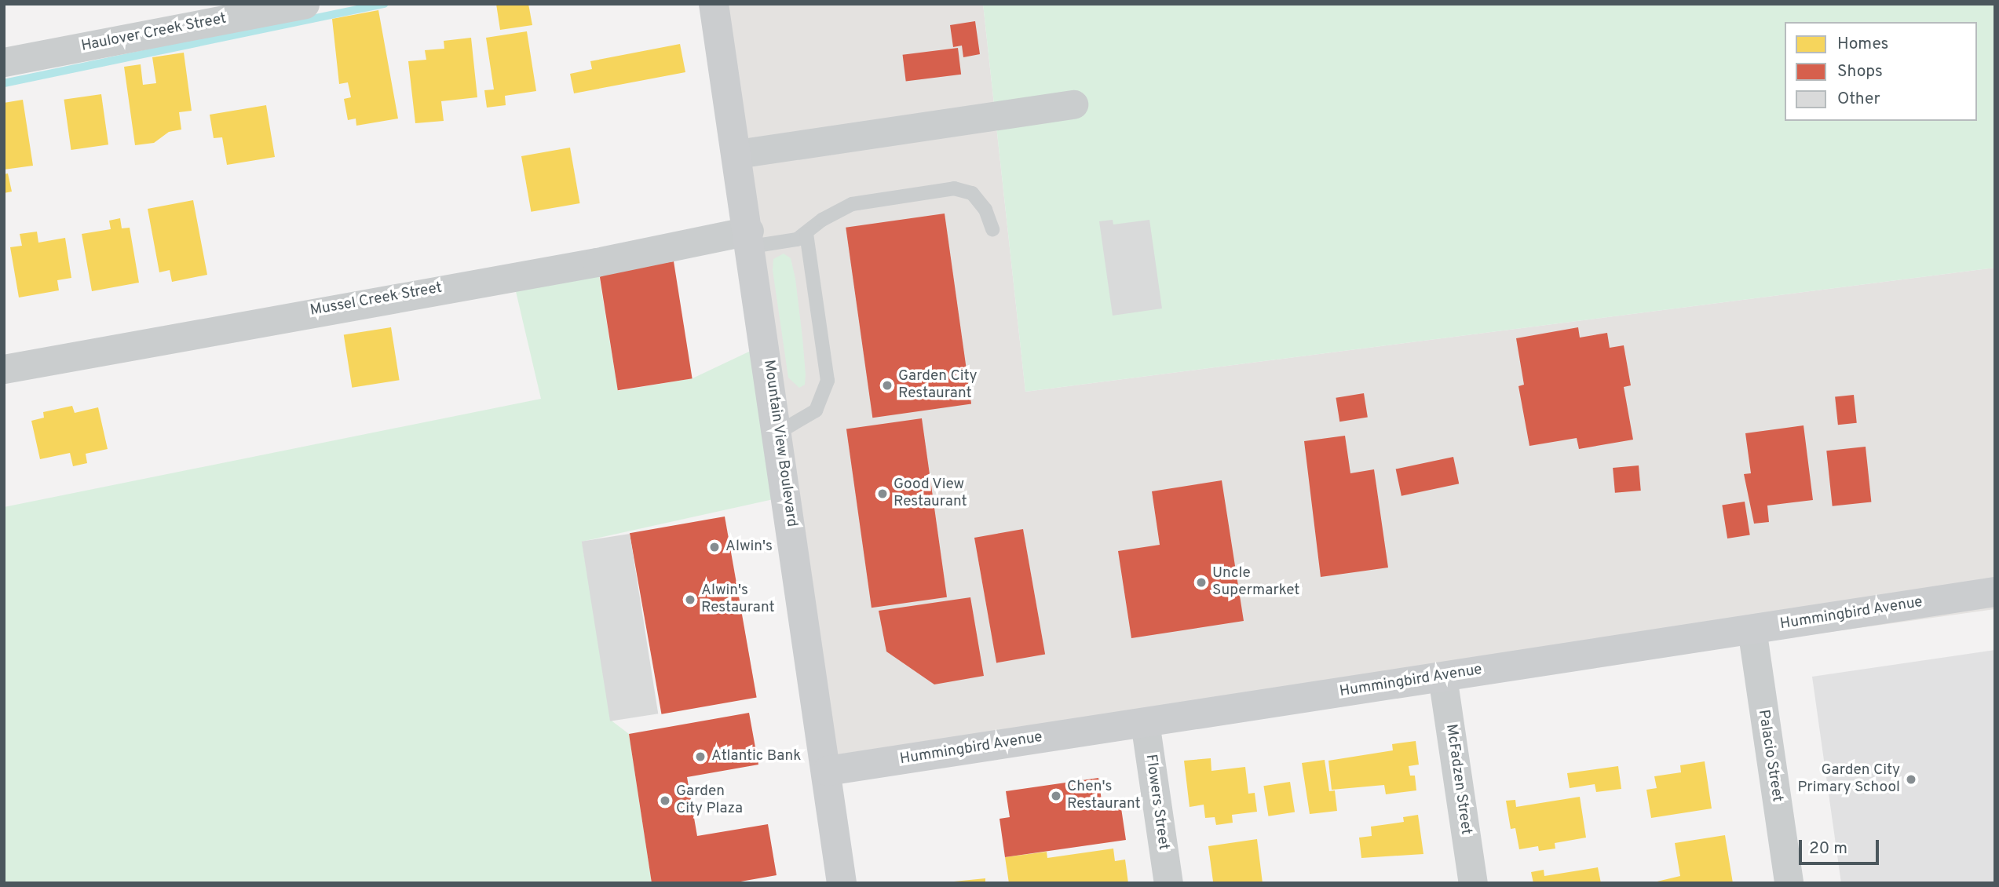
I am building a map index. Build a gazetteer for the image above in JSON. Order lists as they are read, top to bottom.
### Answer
{
  "streets": {
    "street": [
      "Haulover Creek Street",
      "Mussel Creek Street",
      "Mountain View Boulevard",
      "Hummingbird Avenue",
      "Palacio Street",
      "McFadzen Street",
      "Flowers Street"
    ]
  },
  "crossings": [
    ["Mussel Creek Street", "Mountain View Boulevard"],
    ["Mountain View Boulevard", "Hummingbird Avenue"],
    ["Hummingbird Avenue", "Palacio Street"],
    ["Hummingbird Avenue", "McFadzen Street"],
    ["Hummingbird Avenue", "Flowers Street"]
  ],
  "places": [
    "Garden City Restaurant",
    "Good View Restaurant",
    "Alwin's",
    "Uncle Supermarket",
    "Alwin's Restaurant",
    "Atlantic Bank",
    "Garden City Primary School",
    "Chen's Restaurant",
    "Garden City Plaza"
  ],
  "legend": ["Homes", "Shops", "Other"],
  "scale_bar": "20 m"
}
